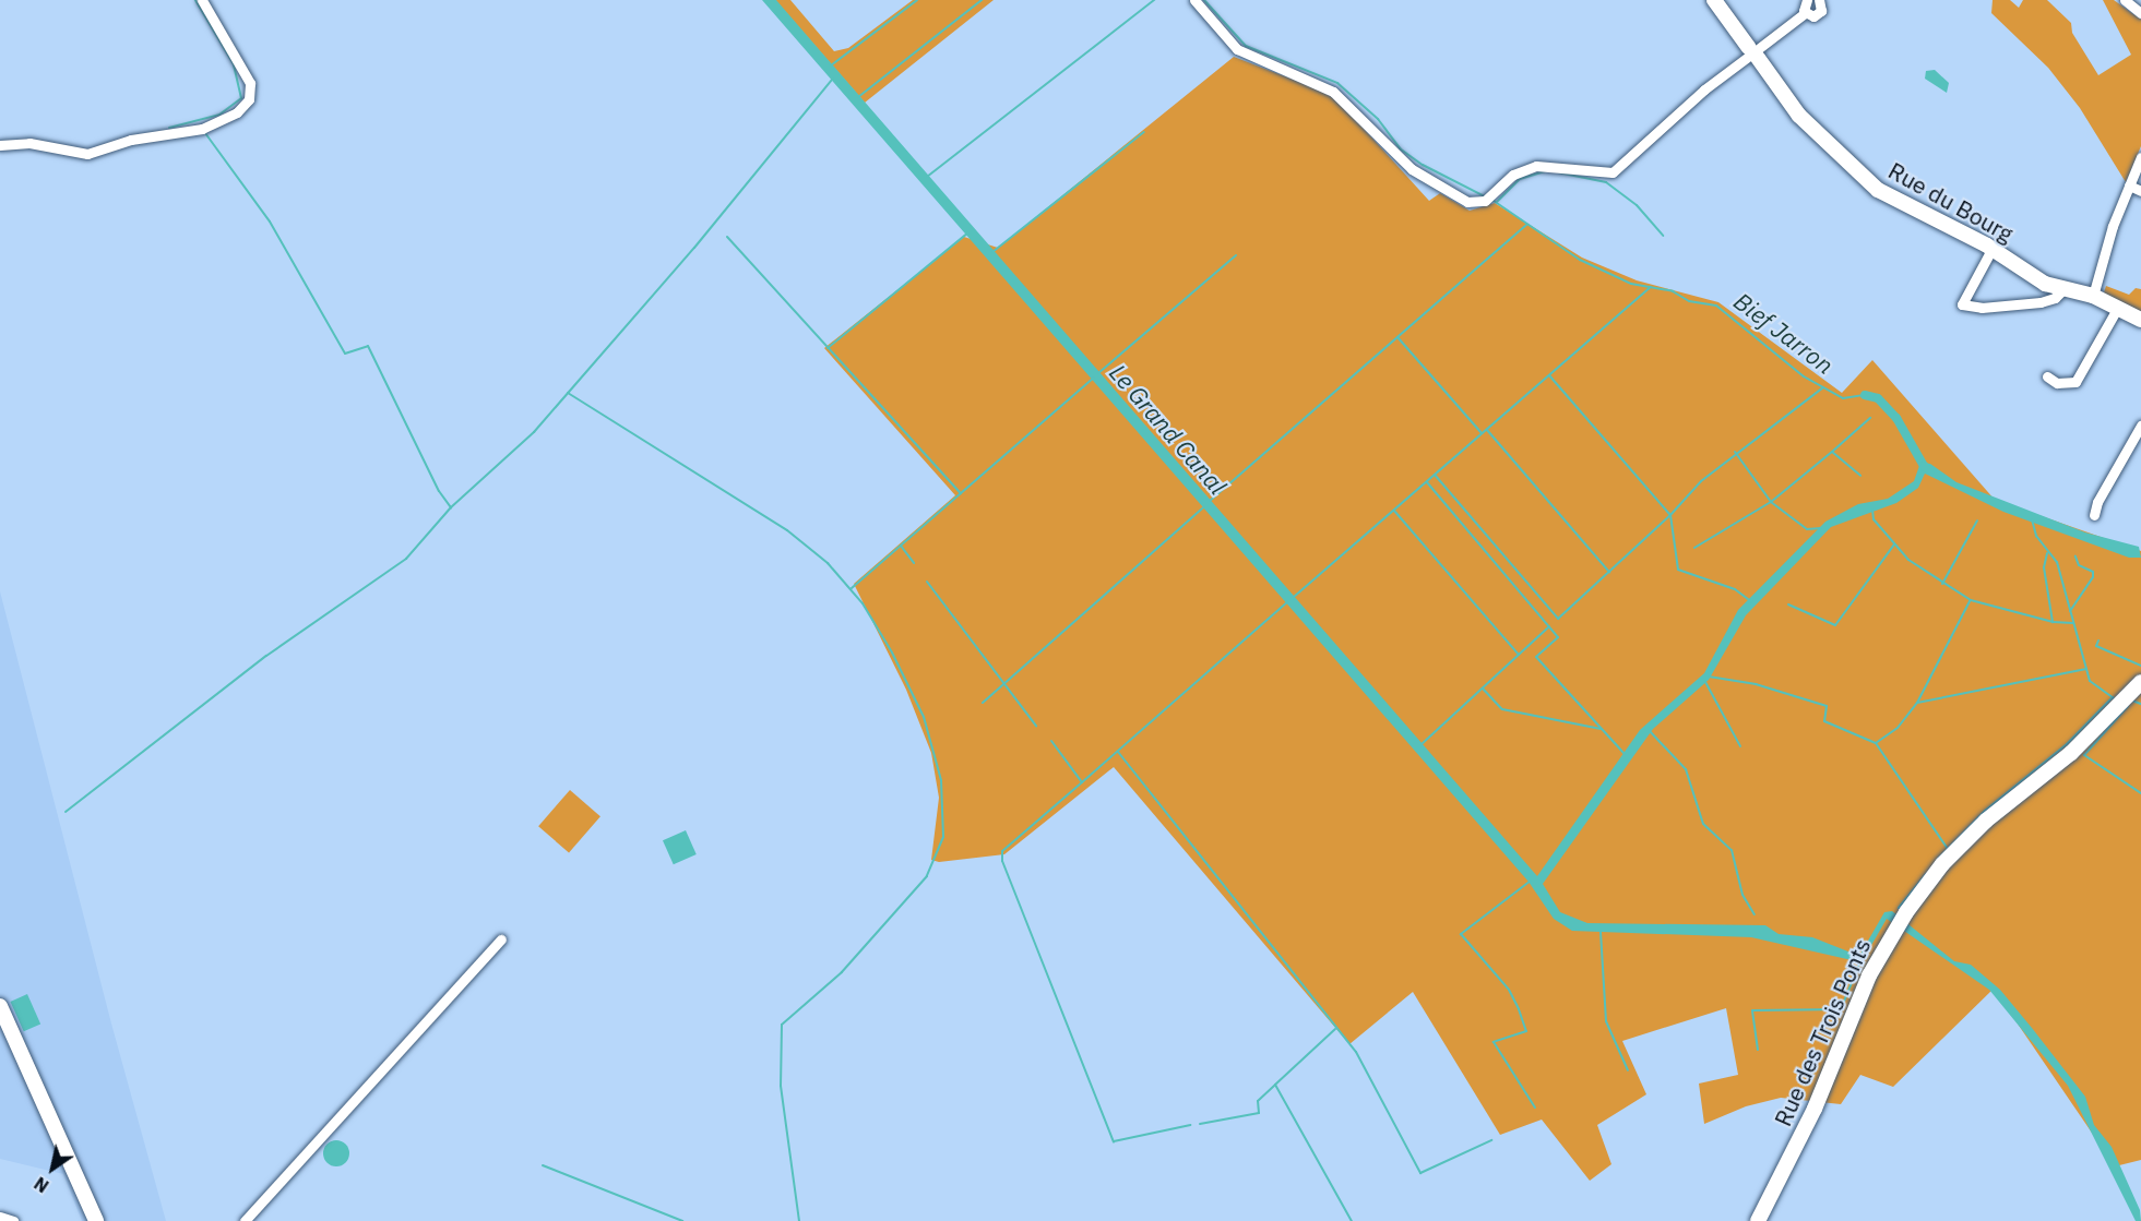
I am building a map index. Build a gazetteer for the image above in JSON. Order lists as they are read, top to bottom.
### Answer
{
  "streets": {
    "street": ["Rue du Bourg", "Rue des Trois Ponts"]
  },
  "water": ["Bief Jarron", "Le Grand Canal"],
  "north": "bottom left"
}
